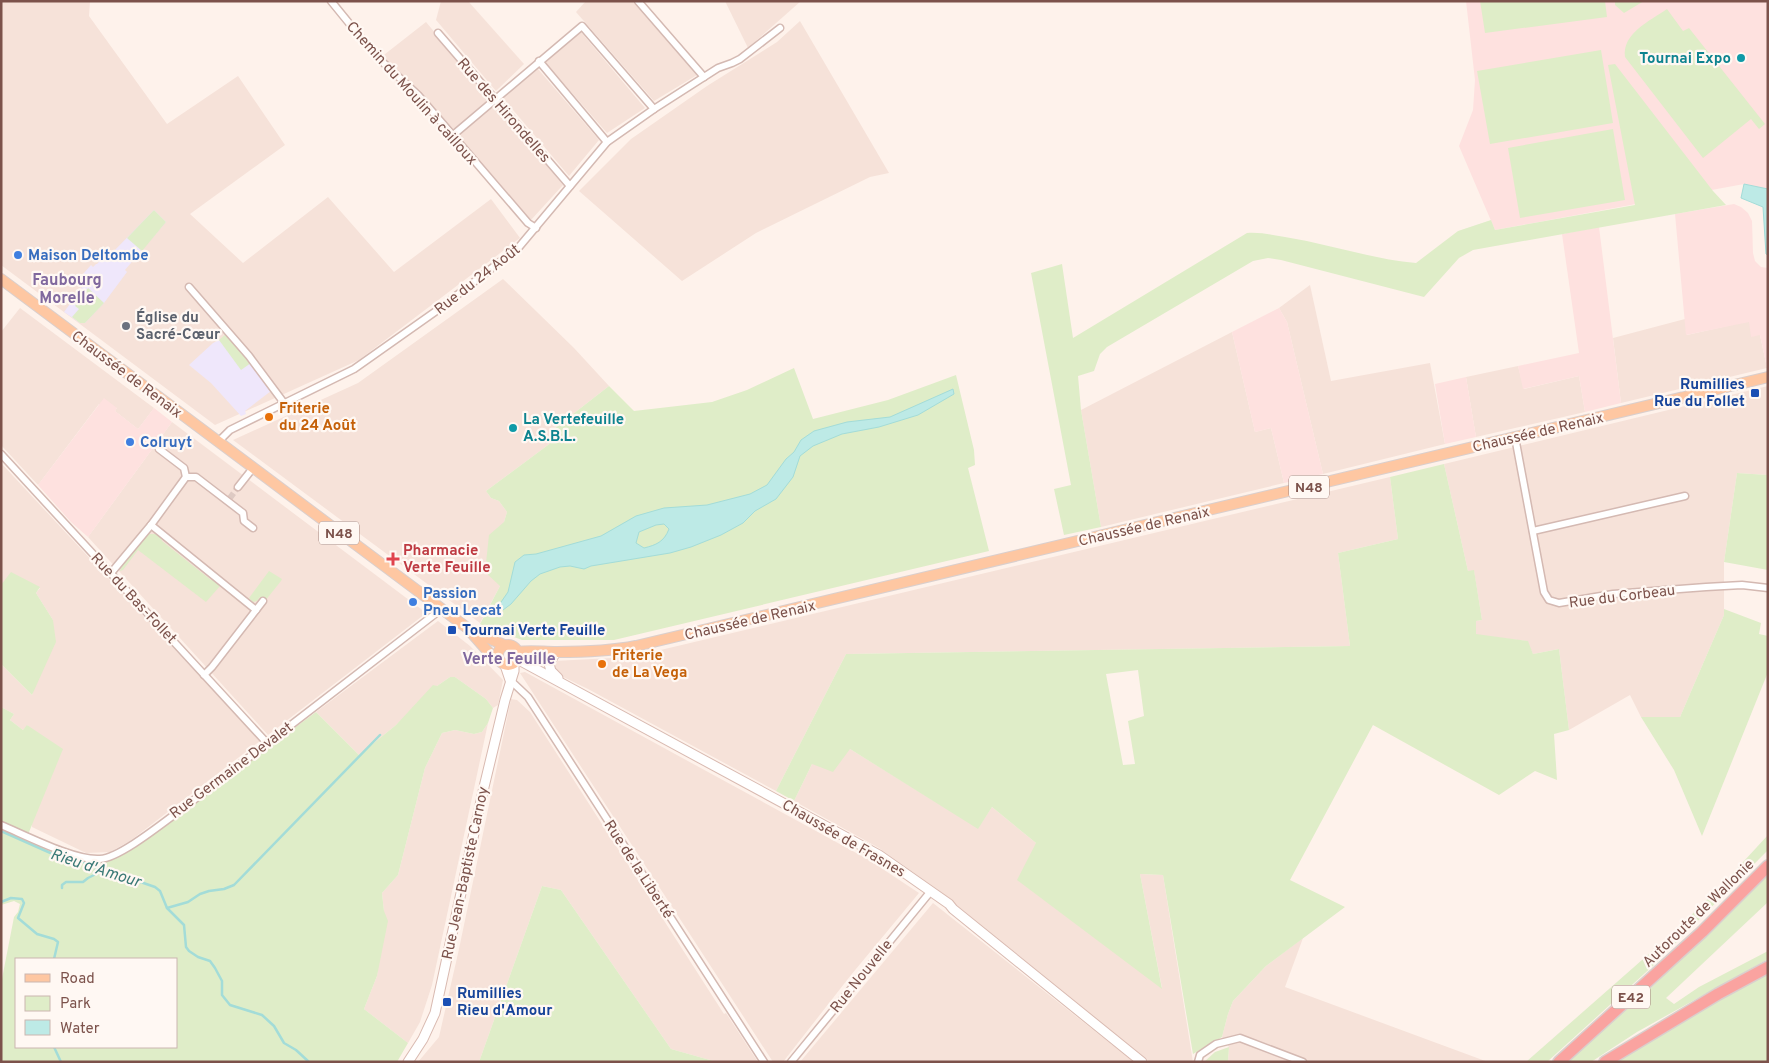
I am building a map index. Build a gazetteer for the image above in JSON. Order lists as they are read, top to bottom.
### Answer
{
  "streets": {
    "highway": ["Autoroute de Wallonie", "E42"],
    "main road": [
      "Chaussée de Renaix",
      "N48",
      "Chaussée de Frasnes",
      "Rue Jean-Baptiste Carnoy"
    ],
    "street": [
      "Chemin du Moulin à cailloux",
      "Rue des Hirondelles",
      "Rue du 24 Août",
      "Rue du Corbeau",
      "Rue du Bas-Follet",
      "Rue Germaine Devalet",
      "Rue de la Liberté",
      "Rue Nouvelle"
    ]
  },
  "crossings": [
    ["Chemin du Moulin à cailloux", "Rue du 24 Août"],
    ["Rue des Hirondelles", "Rue du 24 Août"],
    ["Rue du 24 Août", "Chaussée de Renaix"],
    ["Chaussée de Renaix", "Rue du Corbeau"],
    ["Chaussée de Renaix", "Rue Germaine Devalet"],
    ["Chaussée de Renaix", "Chaussée de Frasnes"],
    ["Rue du Bas-Follet", "Rue Germaine Devalet"],
    ["Chaussée de Frasnes", "Rue Nouvelle"],
    ["Rue de la Liberté", "Rue Jean-Baptiste Carnoy"]
  ],
  "districts": ["Faubourg Morelle", "Verte Feuille"],
  "water": ["Rieu d'Amour"],
  "places": {
    "other": [
      "Tournai Expo",
      "Maison Deltombe",
      "Église du Sacré-Cœur",
      "Friterie du 24 Août",
      "La Vertefeuille A.S.B.L.",
      "Colruyt",
      "Passion Pneu Lecat",
      "Friterie de La Vega"
    ],
    "transit": ["Rumillies Rue du Follet", "Tournai Verte Feuille", "Rumillies Rieu d'Amour"],
    "health": ["Pharmacie Verte Feuille"]
  },
  "legend": ["Road", "Park", "Water"]
}
